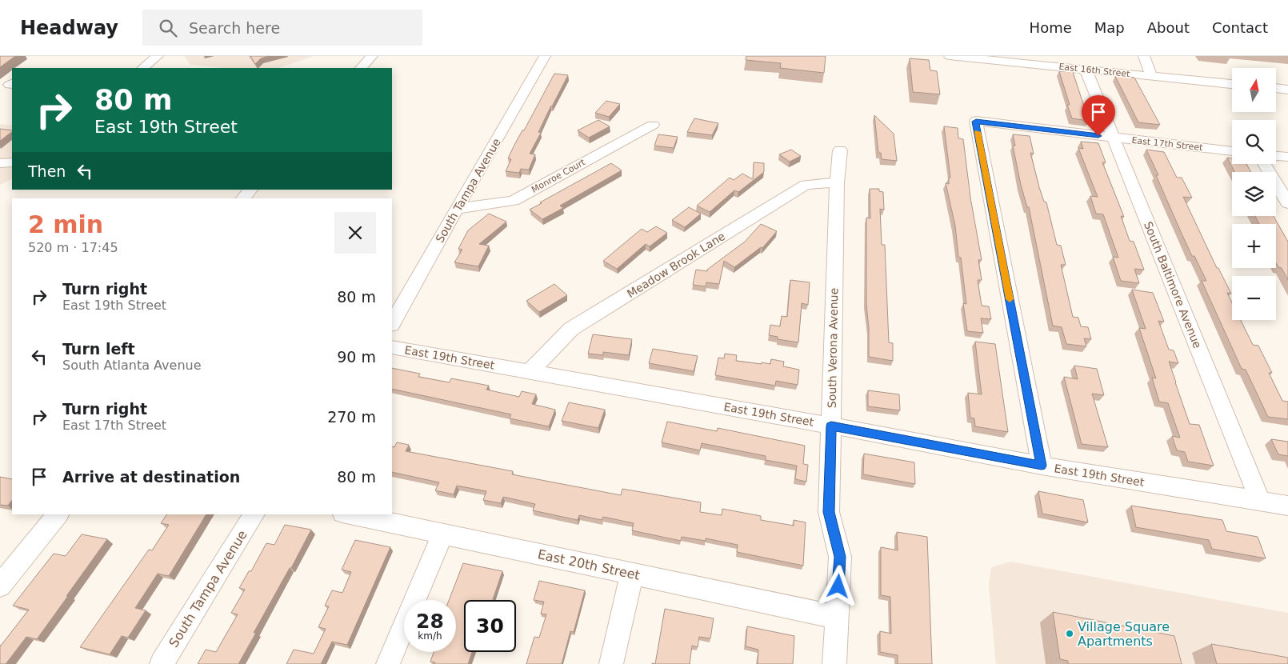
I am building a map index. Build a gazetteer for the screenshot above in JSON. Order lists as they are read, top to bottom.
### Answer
{
  "streets": {
    "street": [
      "East 16th Street",
      "East 17th Street",
      "Monroe Court",
      "South Tampa Avenue",
      "Meadow Brook Lane",
      "South Baltimore Avenue",
      "South Verona Avenue",
      "East 19th Street",
      "East 20th Street"
    ]
  },
  "crossings": [
    ["East 16th Street", "South Baltimore Avenue"],
    ["East 17th Street", "South Baltimore Avenue"],
    ["East 17th Street", "East 19th Street"],
    ["Monroe Court", "South Tampa Avenue"],
    ["Meadow Brook Lane", "South Verona Avenue"],
    ["Meadow Brook Lane", "East 19th Street"],
    ["South Baltimore Avenue", "East 19th Street"],
    ["South Verona Avenue", "East 19th Street"],
    ["South Verona Avenue", "East 20th Street"]
  ],
  "places": ["Village Square Apartments"],
  "north": "top",
  "page": {
    "header": "Headway",
    "search": "Search here",
    "nav": [
      "Home",
      "Map",
      "About",
      "Contact"
    ],
    "map_buttons": ["+", "−"],
    "turn": ["80 m", "East 19th Street"],
    "then": "Then",
    "heading": ["2 min", "520 m · 17:45"],
    "list": [
      {
        "name": "Turn right",
        "note": "East 19th Street",
        "value": "80 m"
      },
      {
        "name": "Turn left",
        "note": "South Atlanta Avenue",
        "value": "90 m"
      },
      {
        "name": "Turn right",
        "note": "East 17th Street",
        "value": "270 m"
      },
      {
        "name": "Arrive at destination",
        "value": "80 m"
      }
    ],
    "speed": "28 km/h",
    "limit": "30"
  }
}
